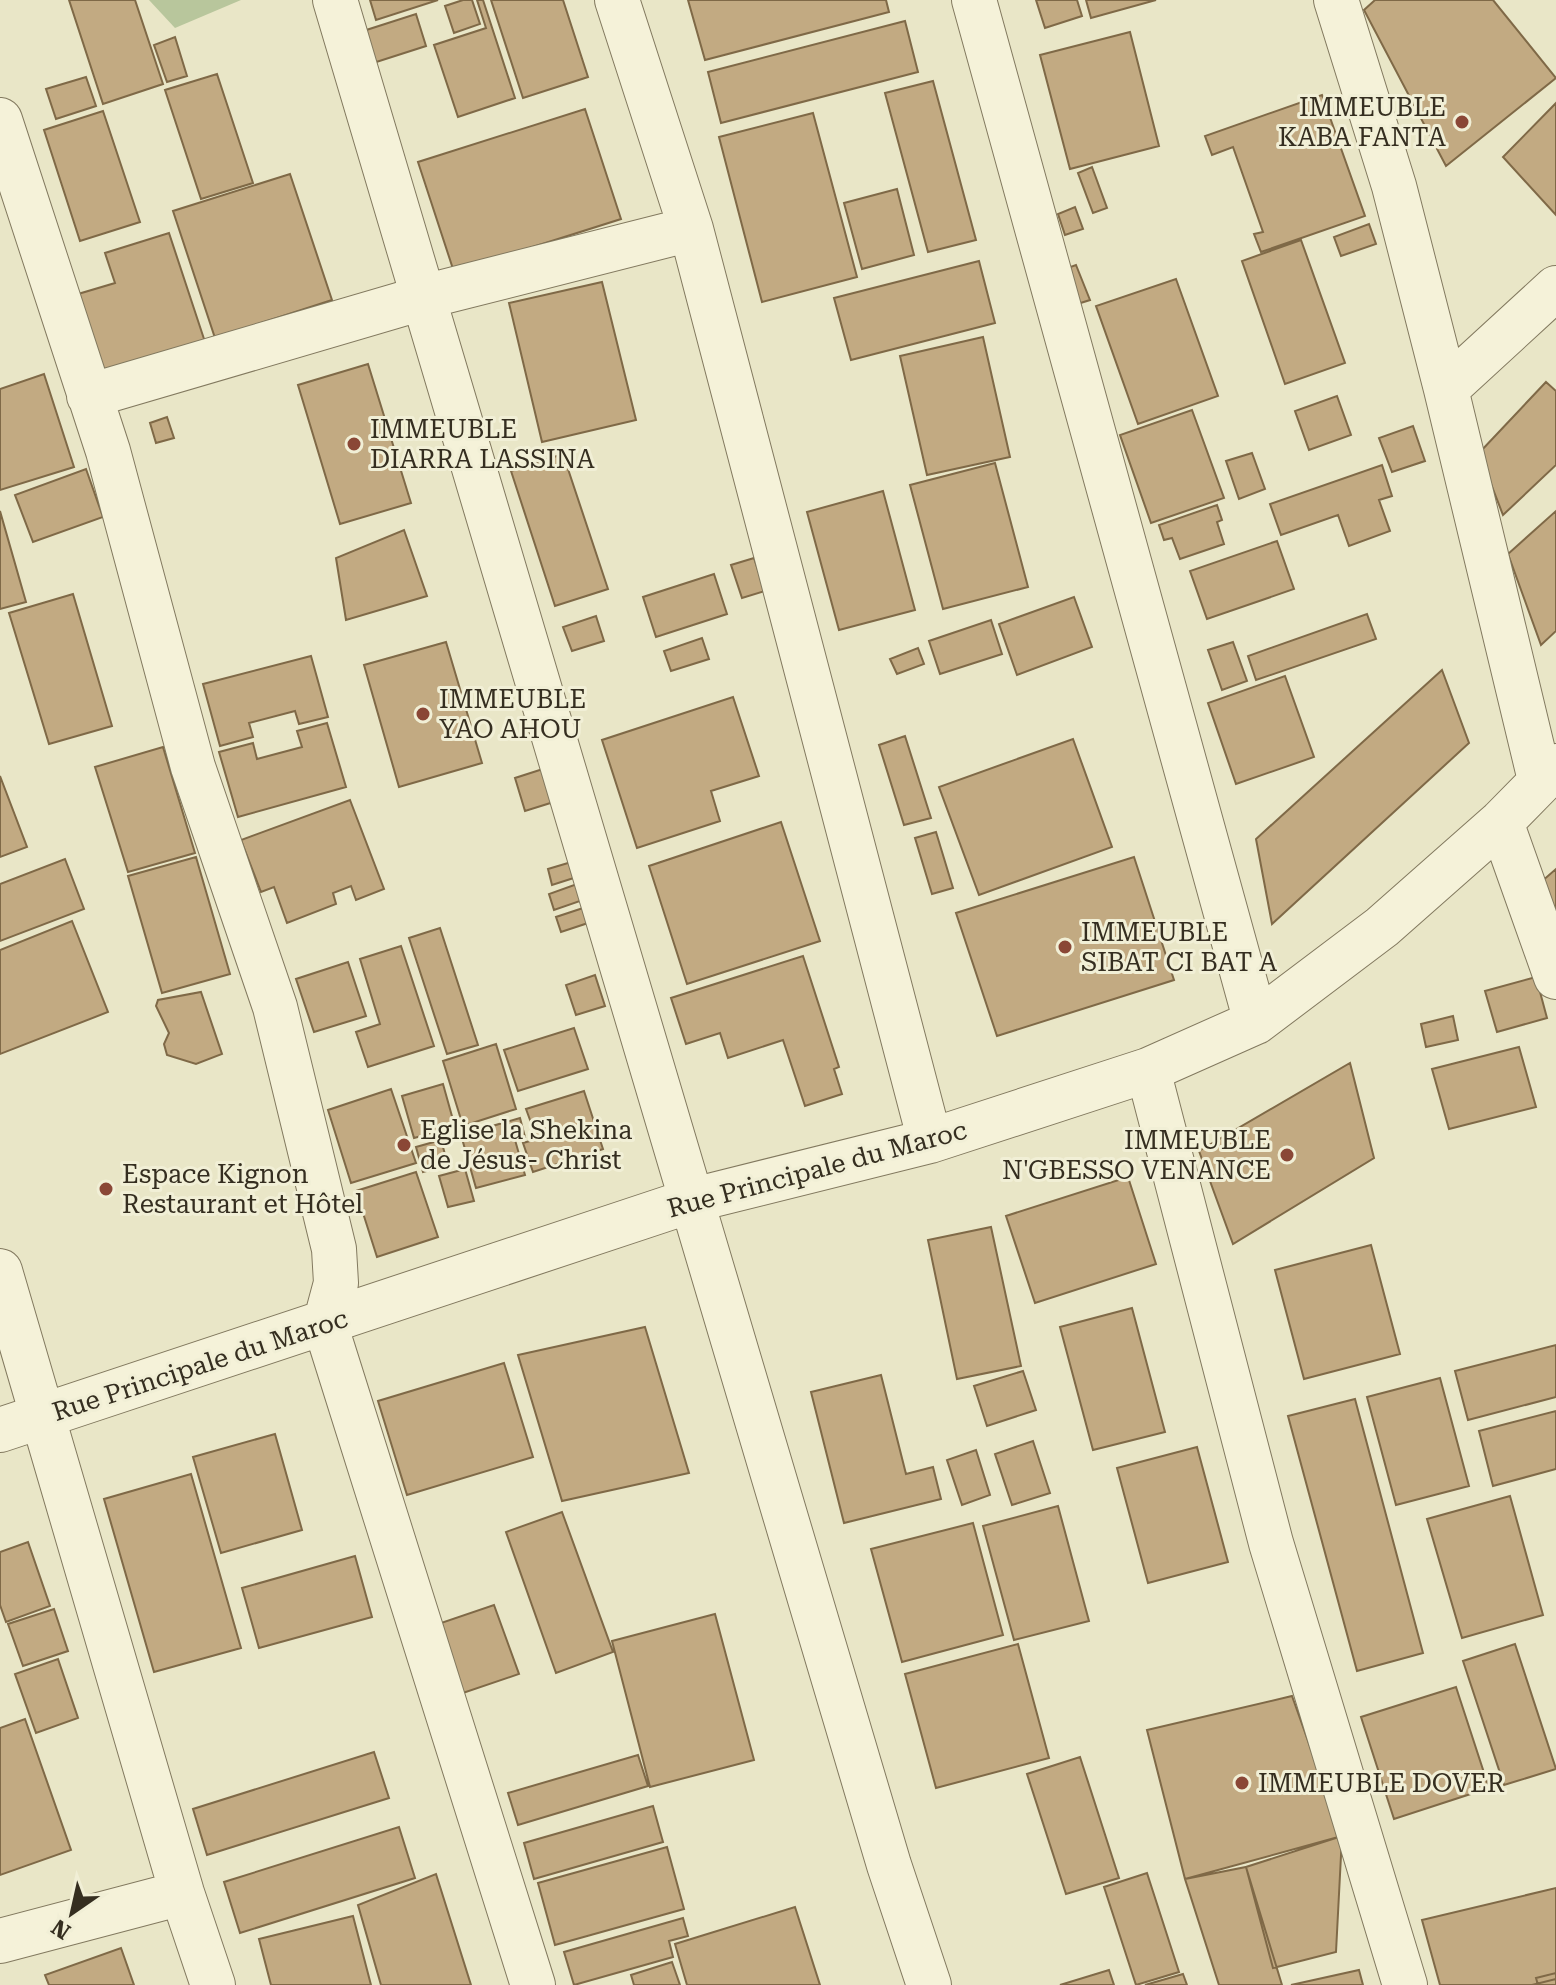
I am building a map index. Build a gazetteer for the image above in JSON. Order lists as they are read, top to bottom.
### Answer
{
  "streets": {
    "street": ["Rue Principale du Maroc"]
  },
  "places": [
    "IMMEUBLE KABA FANTA",
    "IMMEUBLE DIARRA LASSINA",
    "IMMEUBLE YAO AHOU",
    "IMMEUBLE SIBAT CI BAT A",
    "Eglise la Shekina de Jésus- Christ",
    "IMMEUBLE N'GBESSO VENANCE",
    "Espace Kignon Restaurant et Hôtel",
    "IMMEUBLE DOVER"
  ],
  "north": "bottom left"
}
